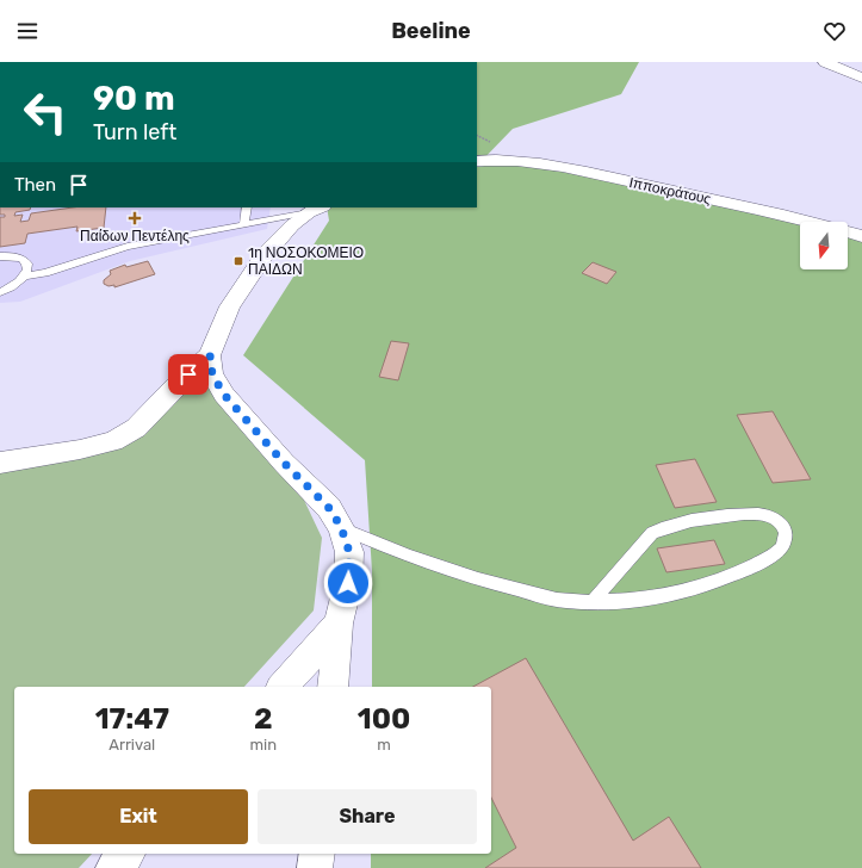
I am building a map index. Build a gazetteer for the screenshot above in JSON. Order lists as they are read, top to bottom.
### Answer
{
  "streets": {
    "street": ["Ιπποκράτους"]
  },
  "places": {
    "health": ["Παίδων Πεντέλης"],
    "transit": ["1η ΝΟΣΟΚΟΜΕΙΟ ΠΑΙΔΩΝ"]
  },
  "north": "bottom",
  "page": {
    "header": "Beeline",
    "turn": ["90 m", "Turn left"],
    "then": "Then",
    "eta": [
      "17:47",
      "Arrival",
      "2",
      "min",
      "100",
      "m"
    ],
    "buttons": ["Exit", "Share"]
  }
}
